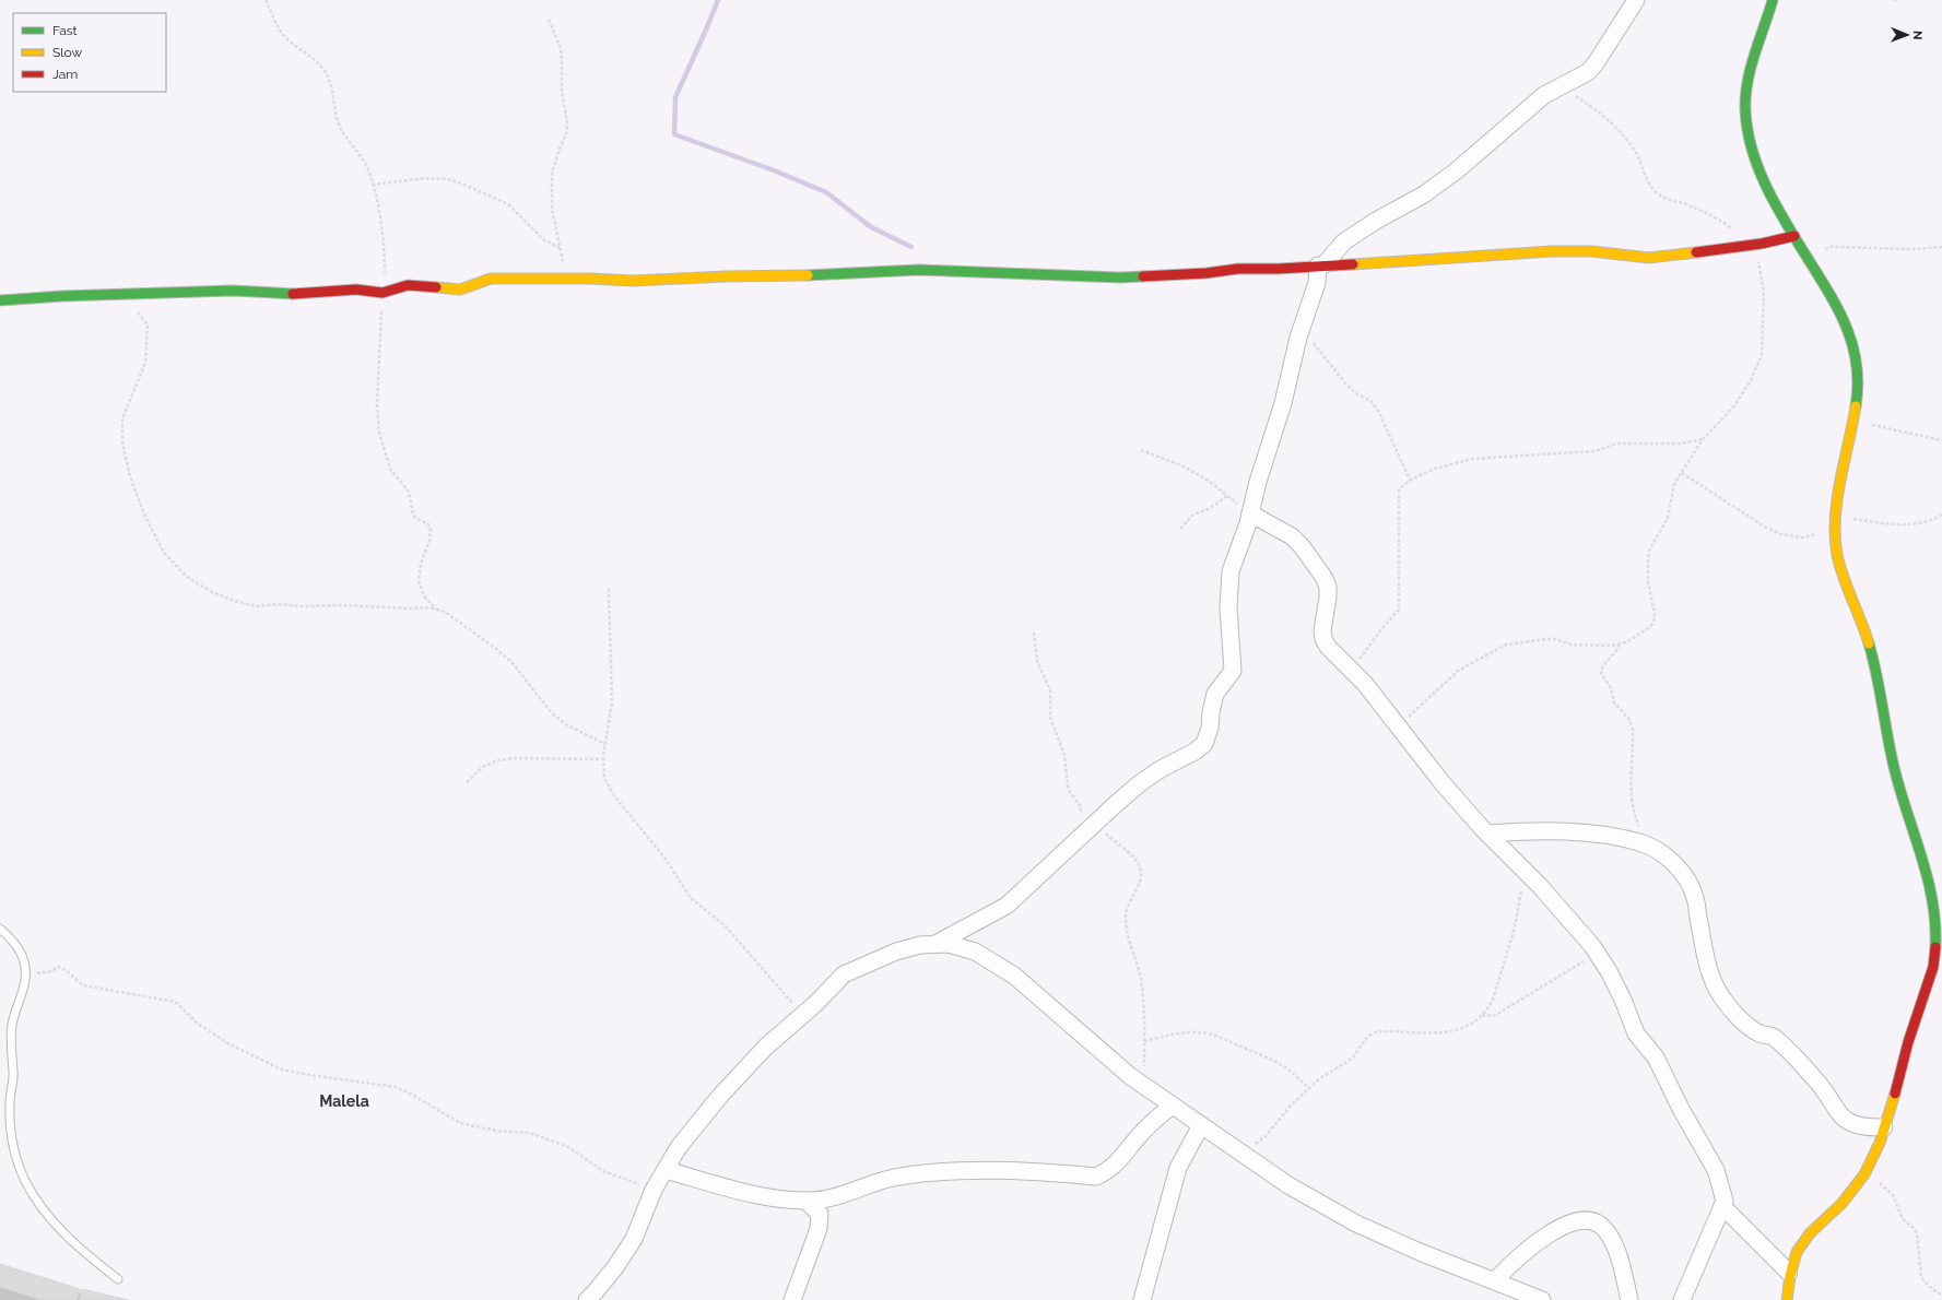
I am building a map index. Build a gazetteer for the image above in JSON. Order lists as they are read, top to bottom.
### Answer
{
  "districts": ["Malela"],
  "legend": ["Fast", "Slow", "Jam"],
  "north": "right"
}
